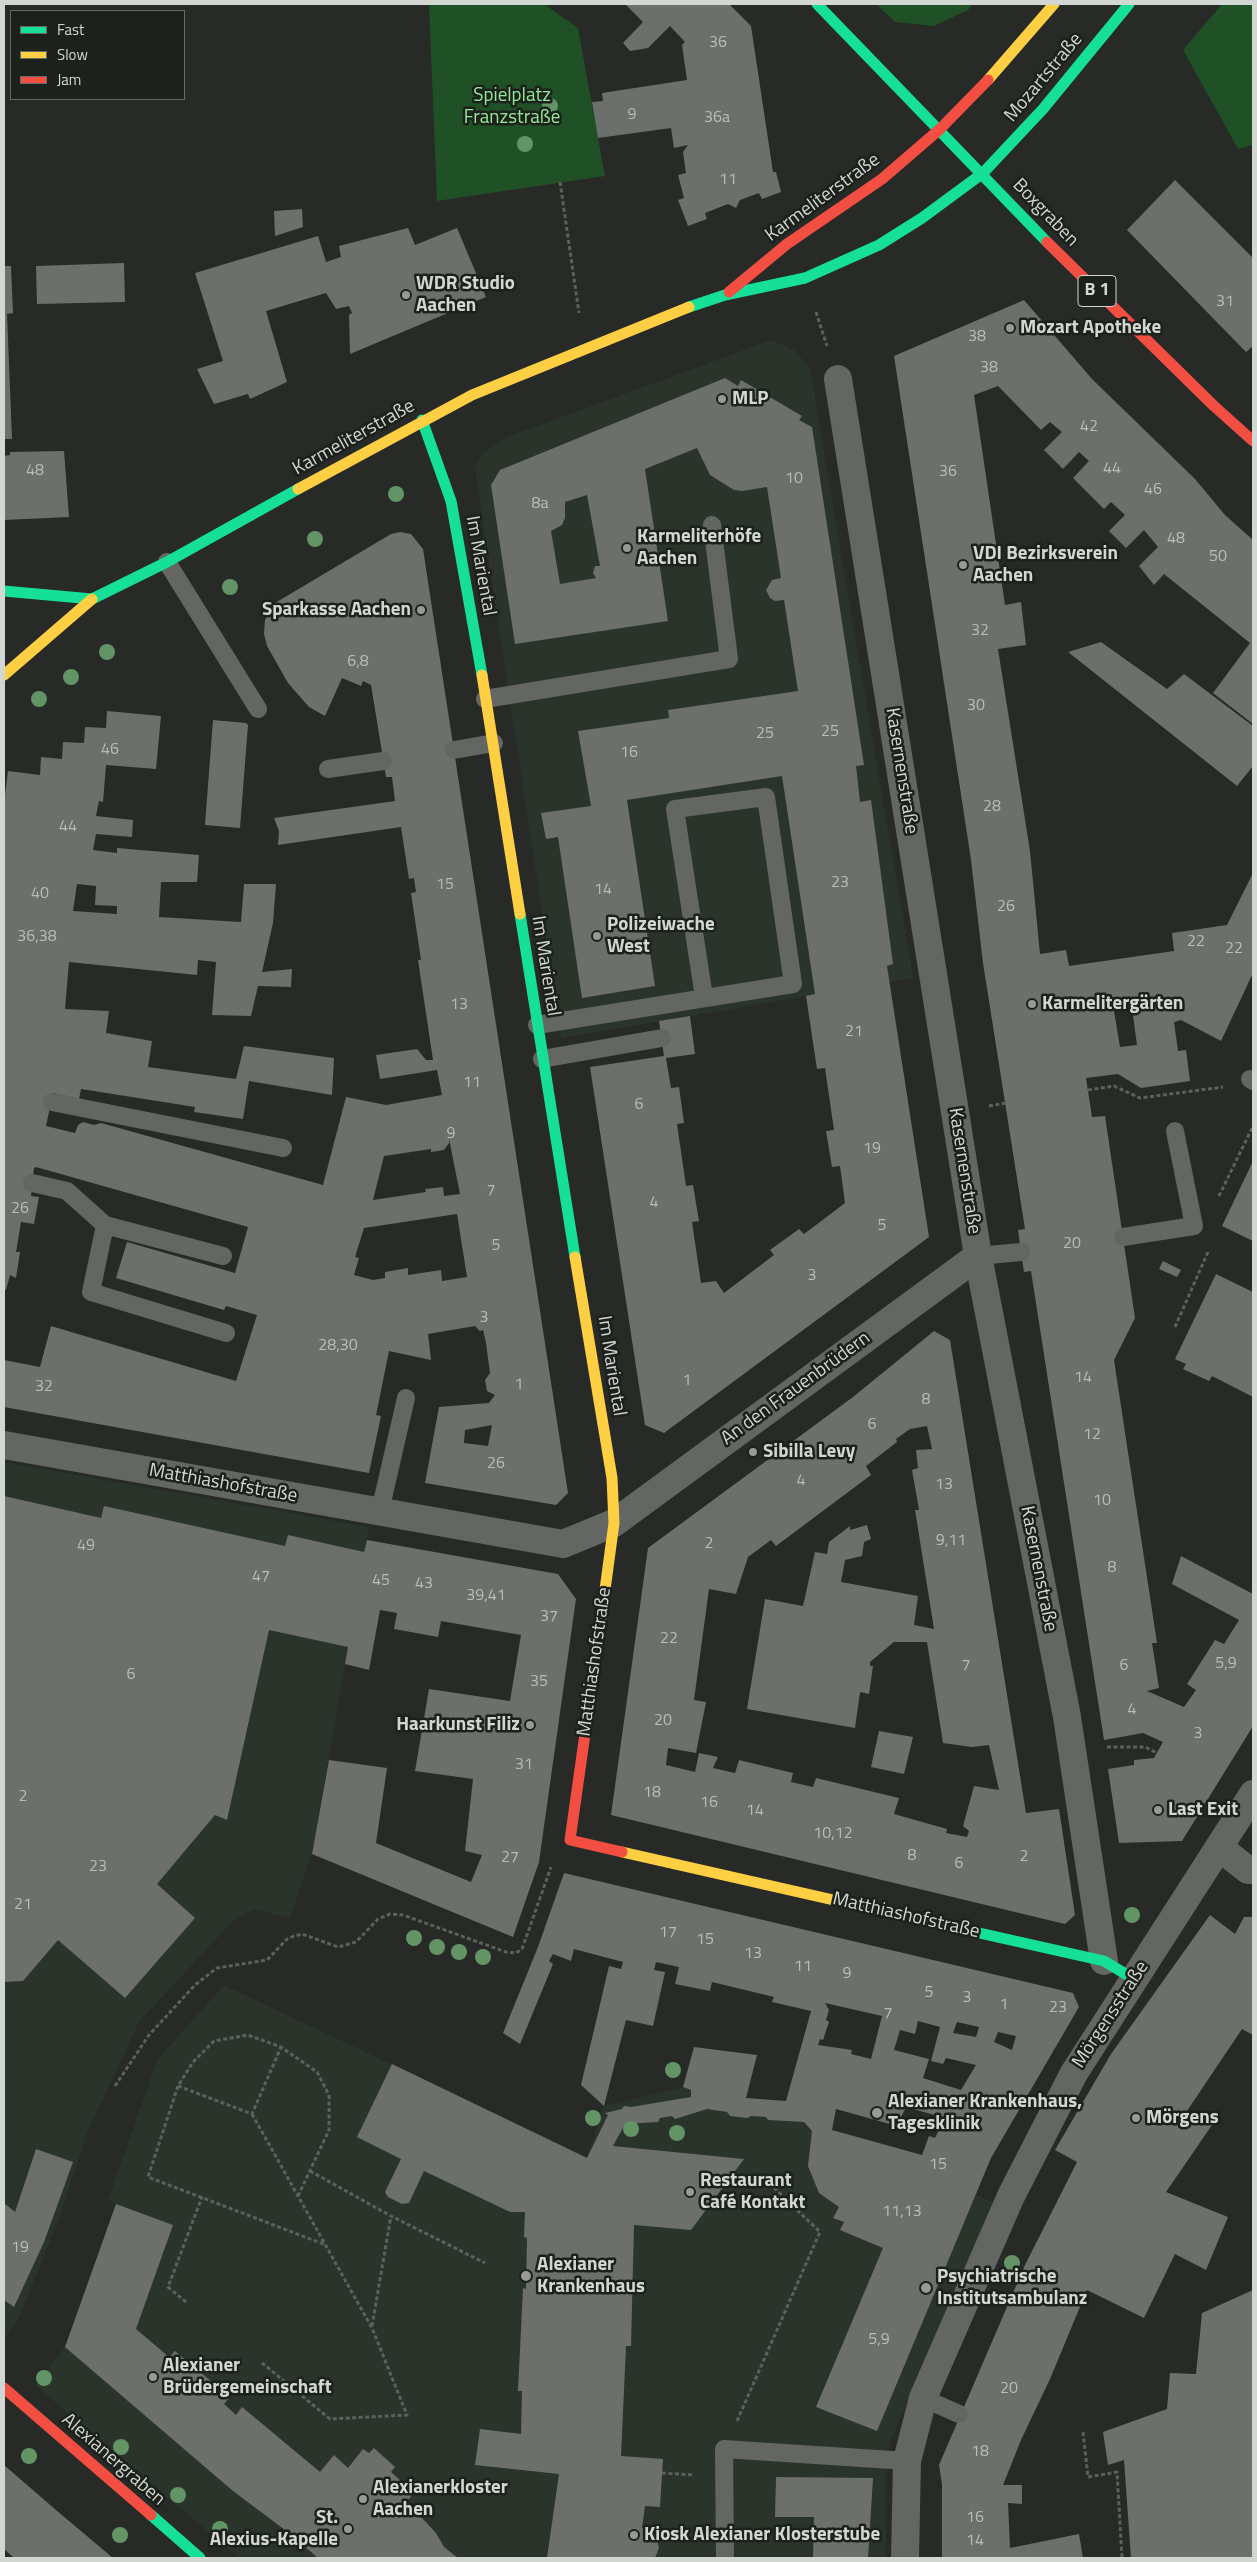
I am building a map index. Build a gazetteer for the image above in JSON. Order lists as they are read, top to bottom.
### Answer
{
  "streets": {
    "street": [
      "Mozartstraße",
      "Karmeliterstraße",
      "Boxgraben",
      "B 1",
      "Im Mariental",
      "Kasernenstraße",
      "An den Frauenbrüdern",
      "Matthiashofstraße",
      "Mörgensstraße",
      "Alexianergraben"
    ]
  },
  "crossings": [
    ["Mozartstraße", "Karmeliterstraße"],
    ["Mozartstraße", "Boxgraben"],
    ["Karmeliterstraße", "Boxgraben"],
    ["Karmeliterstraße", "Im Mariental"],
    ["Im Mariental", "An den Frauenbrüdern"],
    ["Im Mariental", "Matthiashofstraße"],
    ["Kasernenstraße", "An den Frauenbrüdern"],
    ["Kasernenstraße", "Matthiashofstraße"],
    ["An den Frauenbrüdern", "Matthiashofstraße"],
    ["Matthiashofstraße", "Mörgensstraße"]
  ],
  "parks": ["Spielplatz Franzstraße"],
  "places": [
    "WDR Studio Aachen",
    "Mozart Apotheke",
    "MLP",
    "Karmeliterhöfe Aachen",
    "VDI Bezirksverein Aachen",
    "Sparkasse Aachen",
    "Polizeiwache West",
    "Karmelitergärten",
    "Sibilla Levy",
    "Haarkunst Filiz",
    "Last Exit",
    "Alexianer Krankenhaus, Tagesklinik",
    "Mörgens",
    "Restaurant Café Kontakt",
    "Alexianer Krankenhaus",
    "Psychiatrische Institutsambulanz",
    "Alexianer Brüdergemeinschaft",
    "Alexianerkloster Aachen",
    "St. Alexius-Kapelle",
    "Kiosk Alexianer Klosterstube"
  ],
  "house_numbers": [
    "36",
    "9",
    "36a",
    "11",
    "31",
    "38",
    "38",
    "42",
    "44",
    "48",
    "36",
    "10",
    "46",
    "8a",
    "48",
    "50",
    "32",
    "6,8",
    "30",
    "25",
    "25",
    "46",
    "16",
    "28",
    "44",
    "23",
    "15",
    "14",
    "40",
    "26",
    "36,38",
    "22",
    "22",
    "13",
    "21",
    "11",
    "6",
    "9",
    "19",
    "7",
    "4",
    "26",
    "5",
    "20",
    "5",
    "3",
    "3",
    "28,30",
    "14",
    "1",
    "1",
    "32",
    "8",
    "6",
    "12",
    "26",
    "4",
    "13",
    "10",
    "9,11",
    "2",
    "49",
    "8",
    "47",
    "45",
    "43",
    "39,41",
    "37",
    "22",
    "5,9",
    "7",
    "6",
    "6",
    "35",
    "4",
    "20",
    "3",
    "31",
    "18",
    "2",
    "16",
    "14",
    "10,12",
    "8",
    "2",
    "27",
    "6",
    "23",
    "21",
    "17",
    "15",
    "13",
    "11",
    "9",
    "5",
    "3",
    "1",
    "23",
    "7",
    "15",
    "11,13",
    "19",
    "5,9",
    "20",
    "18",
    "16",
    "14"
  ],
  "legend": ["Fast", "Slow", "Jam"]
}
